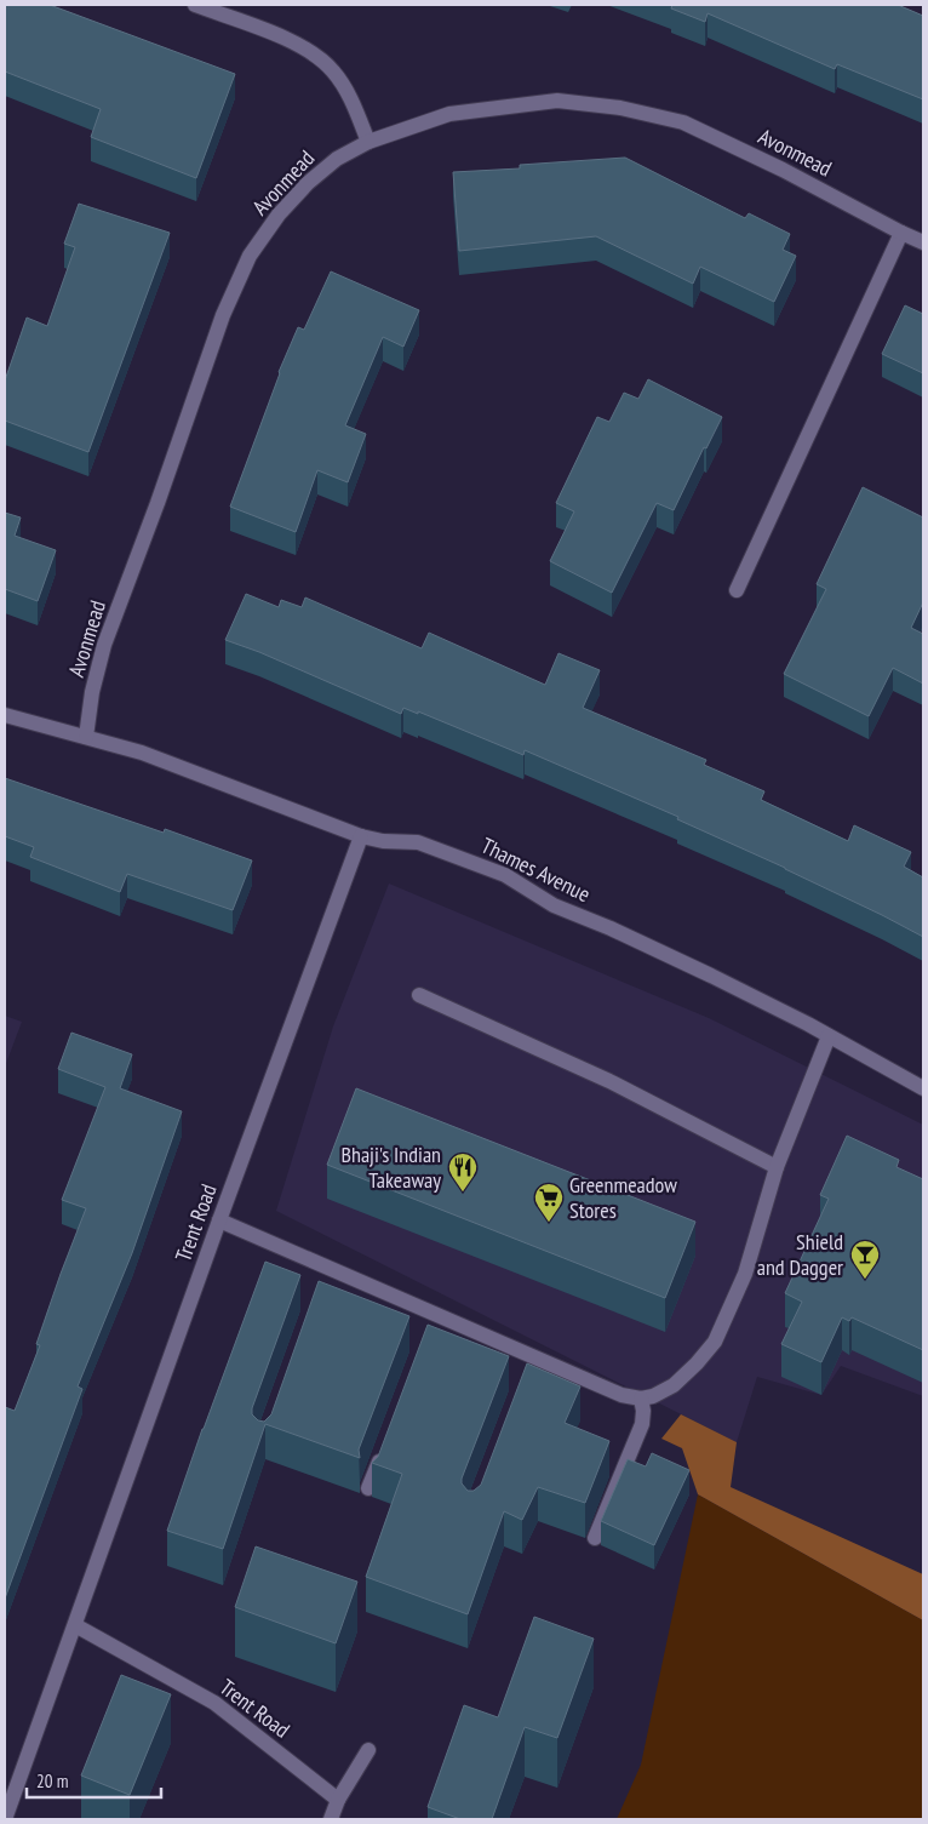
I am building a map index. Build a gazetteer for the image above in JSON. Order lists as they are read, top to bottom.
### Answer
{
  "streets": {
    "street": ["Avonmead", "Thames Avenue", "Trent Road"]
  },
  "crossings": [
    ["Avonmead", "Thames Avenue"],
    ["Thames Avenue", "Trent Road"]
  ],
  "places": {
    "restaurant": ["Bhaji's Indian Takeaway"],
    "supermarket": ["Greenmeadow Stores"],
    "bar": ["Shield and Dagger"]
  },
  "scale_bar": "20 m"
}
